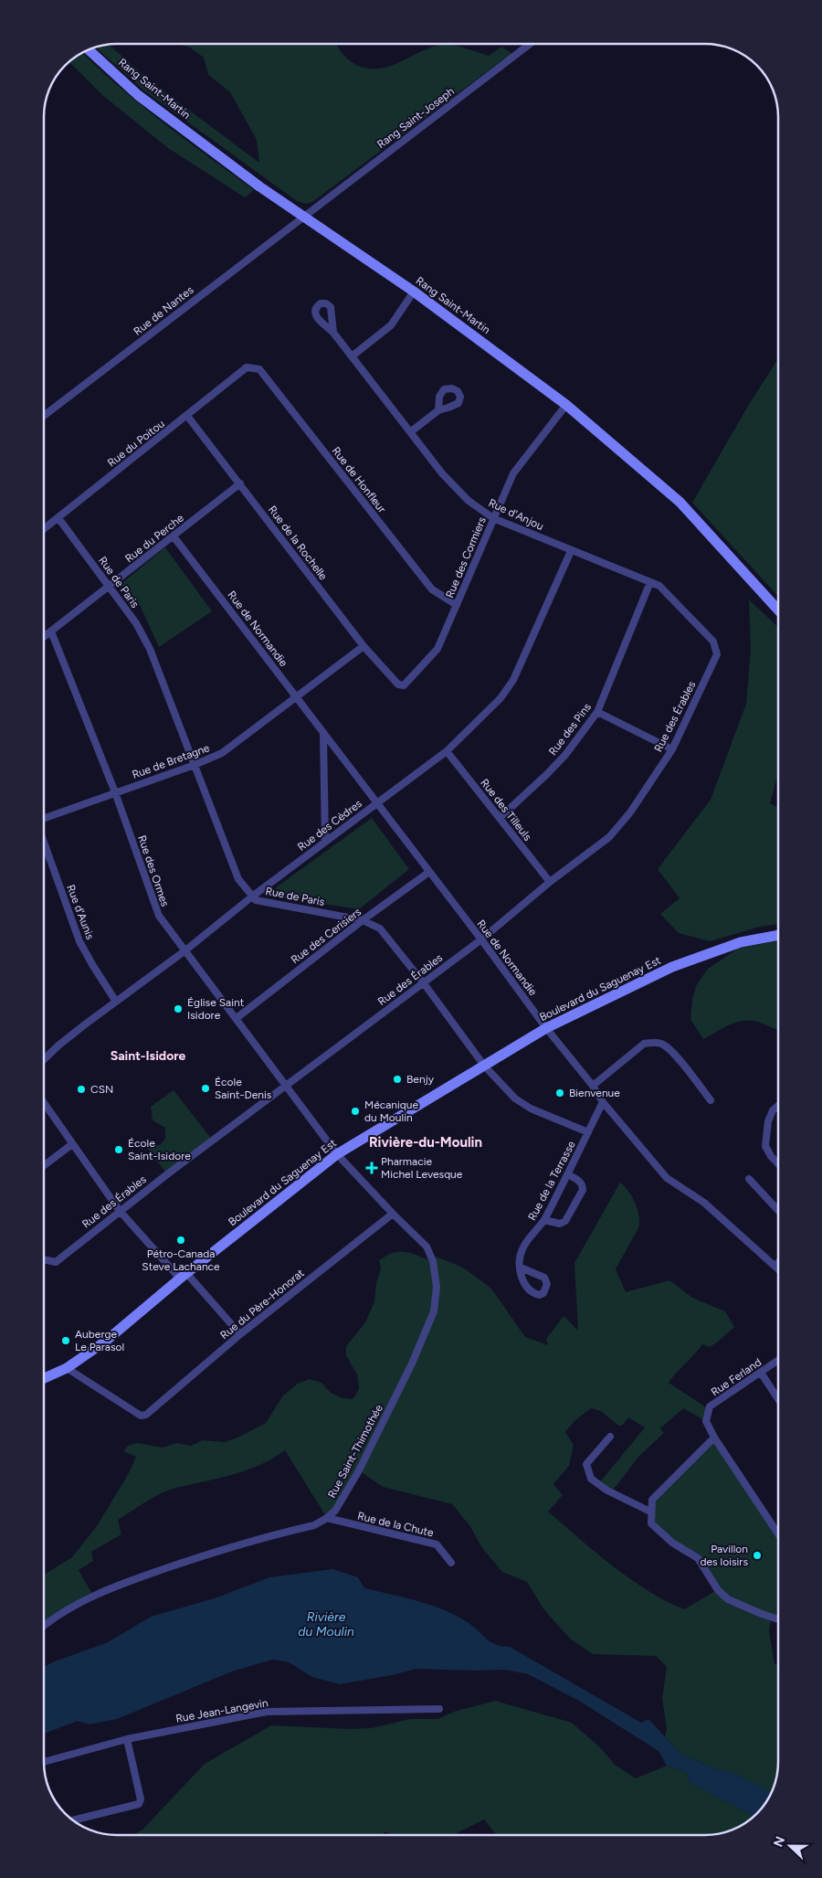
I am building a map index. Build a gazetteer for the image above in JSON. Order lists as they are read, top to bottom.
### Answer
{
  "streets": {
    "street": [
      "Rang Saint-Martin",
      "Rang Saint-Joseph",
      "Rue de Nantes",
      "Rue du Poitou",
      "Rue de Honfleur",
      "Rue d'Anjou",
      "Rue du Perche",
      "Rue de la Rochelle",
      "Rue des Cormiers",
      "Rue de Paris",
      "Rue de Normandie",
      "Rue des Érables",
      "Rue des Pins",
      "Rue de Bretagne",
      "Rue des Tilleuls",
      "Rue des Cèdres",
      "Rue des Ormes",
      "Rue d'Aunis",
      "Rue des Cerisiers",
      "Boulevard du Saguenay Est",
      "Rue de la Terrasse",
      "Rue du Père-Honorat",
      "Rue Ferland",
      "Rue Saint-Thimothée",
      "Rue de la Chute",
      "Rue Jean-Langevin"
    ]
  },
  "crossings": [
    ["Rang Saint-Martin", "Rang Saint-Joseph"],
    ["Rang Saint-Martin", "Rue de Nantes"],
    ["Rang Saint-Martin", "Rue des Cormiers"],
    ["Rang Saint-Joseph", "Rue de Nantes"],
    ["Rue du Poitou", "Rue de Honfleur"],
    ["Rue du Poitou", "Rue de la Rochelle"],
    ["Rue du Poitou", "Rue de Paris"],
    ["Rue de Honfleur", "Rue des Cormiers"],
    ["Rue d'Anjou", "Rue des Cormiers"],
    ["Rue d'Anjou", "Rue des Érables"],
    ["Rue d'Anjou", "Rue des Pins"],
    ["Rue d'Anjou", "Rue des Cèdres"],
    ["Rue du Perche", "Rue de la Rochelle"],
    ["Rue du Perche", "Rue de Paris"],
    ["Rue du Perche", "Rue de Normandie"],
    ["Rue du Perche", "Rue des Ormes"],
    ["Rue de la Rochelle", "Rue des Cormiers"],
    ["Rue de la Rochelle", "Rue de Bretagne"],
    ["Rue de Paris", "Rue des Érables"],
    ["Rue de Paris", "Rue de Bretagne"],
    ["Rue de Paris", "Rue des Cèdres"],
    ["Rue de Paris", "Rue des Cerisiers"],
    ["Rue de Paris", "Boulevard du Saguenay Est"],
    ["Rue de Paris", "Rue de la Terrasse"],
    ["Rue de Normandie", "Rue des Érables"],
    ["Rue de Normandie", "Rue de Bretagne"],
    ["Rue de Normandie", "Rue des Cèdres"],
    ["Rue de Normandie", "Rue des Cerisiers"],
    ["Rue de Normandie", "Boulevard du Saguenay Est"],
    ["Rue de Normandie", "Rue de la Terrasse"],
    ["Rue des Érables", "Rue des Tilleuls"],
    ["Rue des Érables", "Rue des Ormes"],
    ["Rue des Pins", "Rue des Tilleuls"],
    ["Rue de Bretagne", "Rue des Ormes"],
    ["Rue des Tilleuls", "Rue des Cèdres"],
    ["Rue des Cèdres", "Rue des Ormes"],
    ["Rue des Cèdres", "Rue d'Aunis"],
    ["Rue des Ormes", "Rue des Cerisiers"],
    ["Rue des Ormes", "Boulevard du Saguenay Est"],
    ["Rue des Ormes", "Rue Saint-Thimothée"],
    ["Boulevard du Saguenay Est", "Rue du Père-Honorat"],
    ["Boulevard du Saguenay Est", "Rue Saint-Thimothée"],
    ["Rue du Père-Honorat", "Rue Saint-Thimothée"],
    ["Rue Saint-Thimothée", "Rue de la Chute"]
  ],
  "districts": ["Saint-Isidore", "Rivière-du-Moulin"],
  "water": ["Rivière du Moulin"],
  "places": {
    "other": [
      "Église Saint Isidore",
      "Benjy",
      "École Saint-Denis",
      "CSN",
      "Bienvenue",
      "Mécanique du Moulin",
      "École Saint-Isidore",
      "Pétro-Canada Steve Lachance",
      "Auberge Le Parasol",
      "Pavillon des loisirs"
    ],
    "health": ["Pharmacie Michel Levesque"]
  },
  "north": "left"
}
